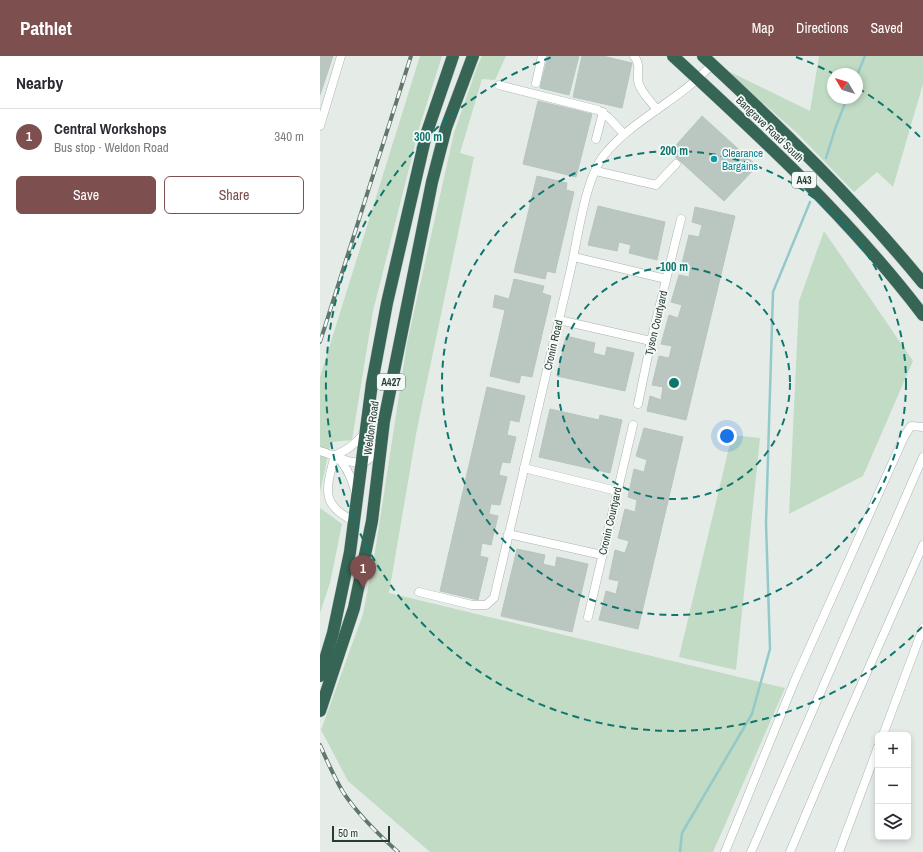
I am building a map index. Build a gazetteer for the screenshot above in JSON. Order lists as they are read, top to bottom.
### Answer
{
  "streets": {
    "highway": [
      "Bangrave Road South",
      "A43",
      "A427",
      "Weldon Road"
    ],
    "street": ["Tyson Courtyard", "Cronin Road", "Cronin Courtyard"]
  },
  "crossings": [
    ["Bangrave Road South", "Cronin Road"]
  ],
  "places": ["Clearance Bargains"],
  "scale_bar": "50 m",
  "north": "top left",
  "page": {
    "header": "Pathlet",
    "nav": ["Map", "Directions", "Saved"],
    "heading": "Nearby",
    "list": [
      {
        "mark": "1",
        "name": "Central Workshops",
        "note": "Bus stop · Weldon Road",
        "value": "340 m"
      }
    ],
    "buttons": ["Save", "Share"],
    "pins": "1",
    "map_buttons": ["+", "−"],
    "scale": "50 m"
  },
  "rings": ["300 m", "200 m", "100 m"]
}
